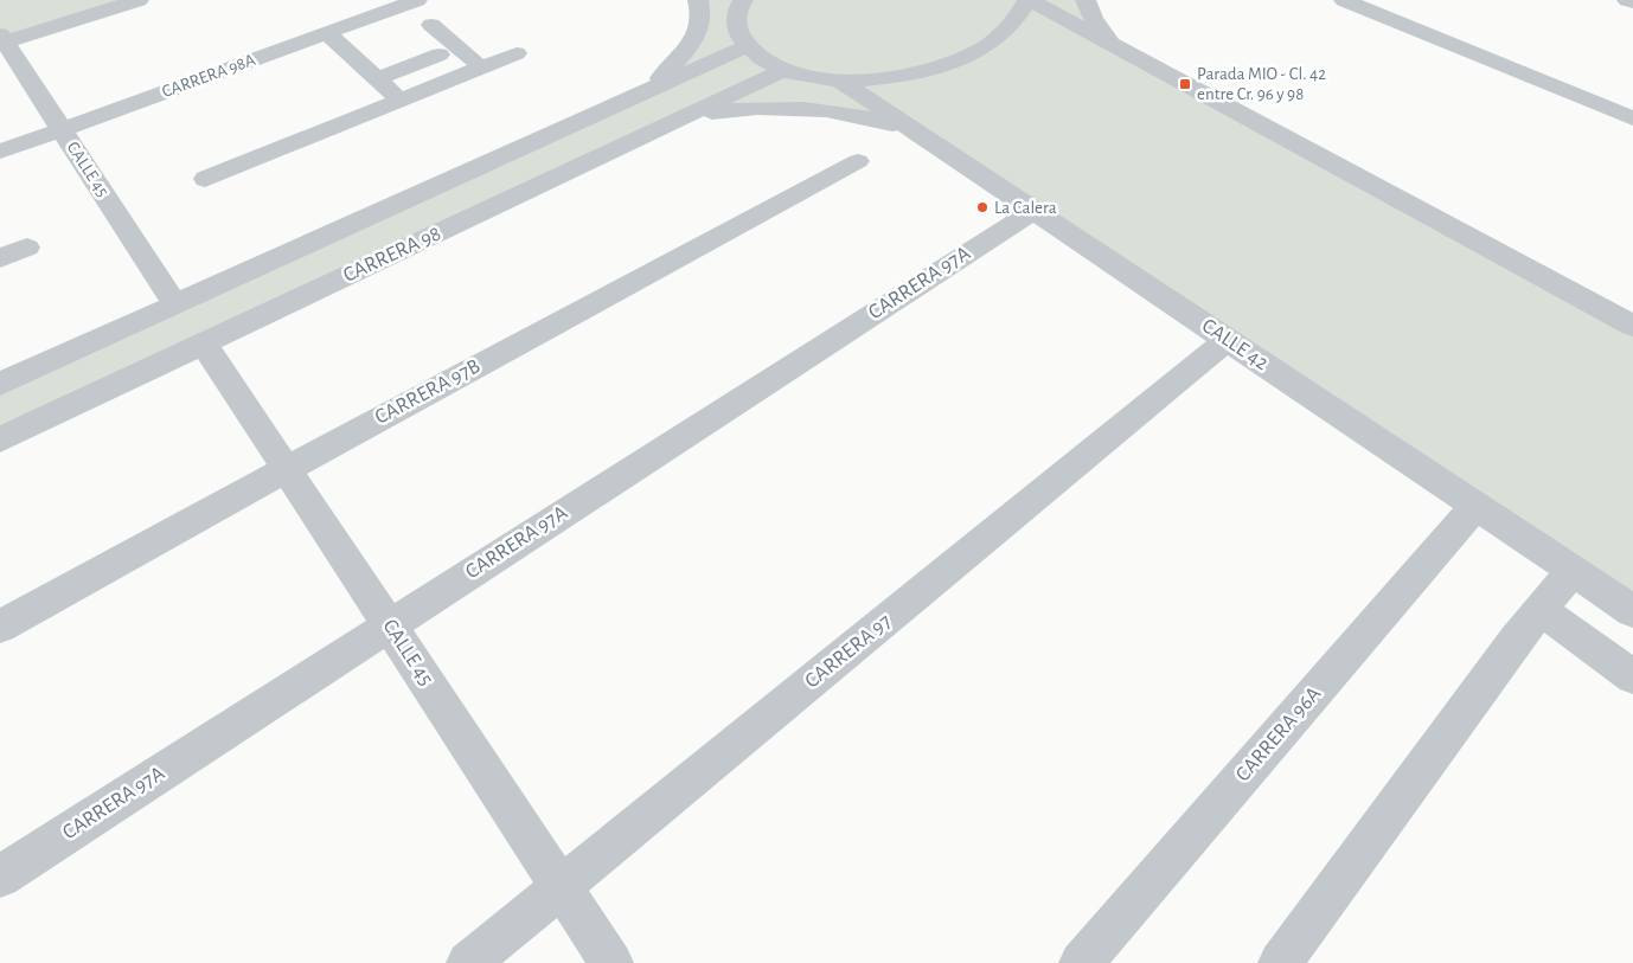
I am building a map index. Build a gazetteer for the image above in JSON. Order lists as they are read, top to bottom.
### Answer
{
  "streets": {
    "street": [
      "CARRERA 98A",
      "CALLE 45",
      "CARRERA 98",
      "CARRERA 97A",
      "CALLE 42",
      "CARRERA 97B",
      "CARRERA 97",
      "CARRERA 96A"
    ]
  },
  "crossings": [
    ["CARRERA 98A", "CALLE 45"],
    ["CALLE 45", "CARRERA 98"],
    ["CALLE 45", "CARRERA 97A"],
    ["CALLE 45", "CARRERA 97B"],
    ["CALLE 45", "CARRERA 97"],
    ["CARRERA 97A", "CALLE 42"],
    ["CALLE 42", "CARRERA 97"],
    ["CALLE 42", "CARRERA 96A"]
  ],
  "places": {
    "transit": ["Parada MIO - Cl. 42 entre Cr. 96 y 98"],
    "other": ["La Calera"]
  }
}
